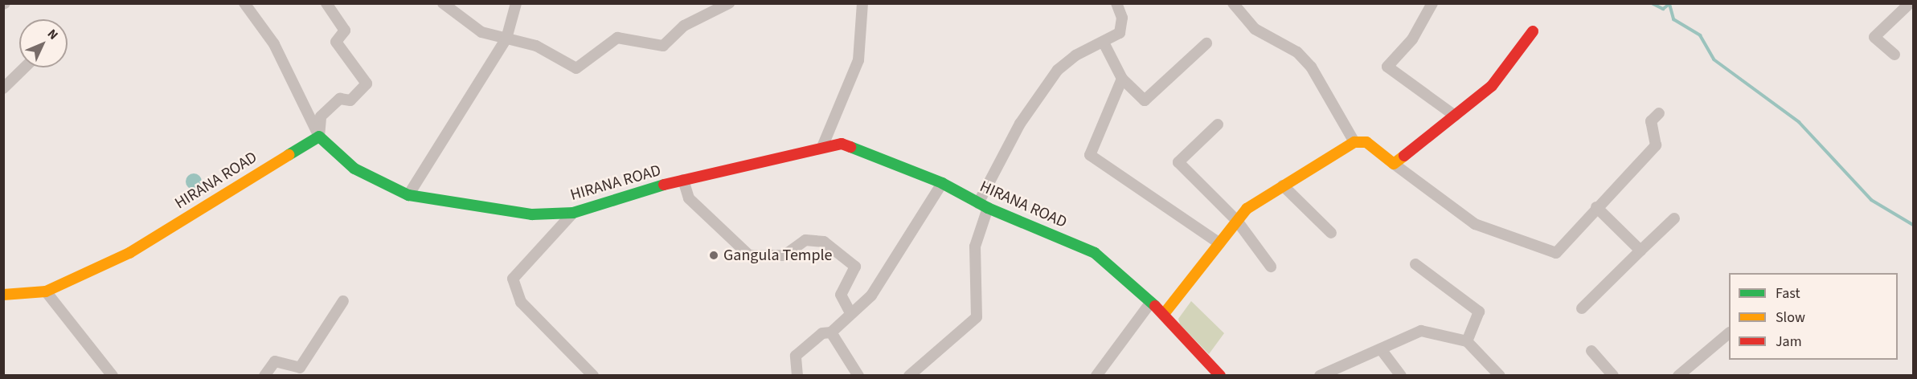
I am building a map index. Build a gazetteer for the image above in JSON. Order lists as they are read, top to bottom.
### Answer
{
  "streets": {
    "street": ["HIRANA ROAD"]
  },
  "places": ["Gangula Temple"],
  "legend": ["Fast", "Slow", "Jam"],
  "north": "top right"
}
